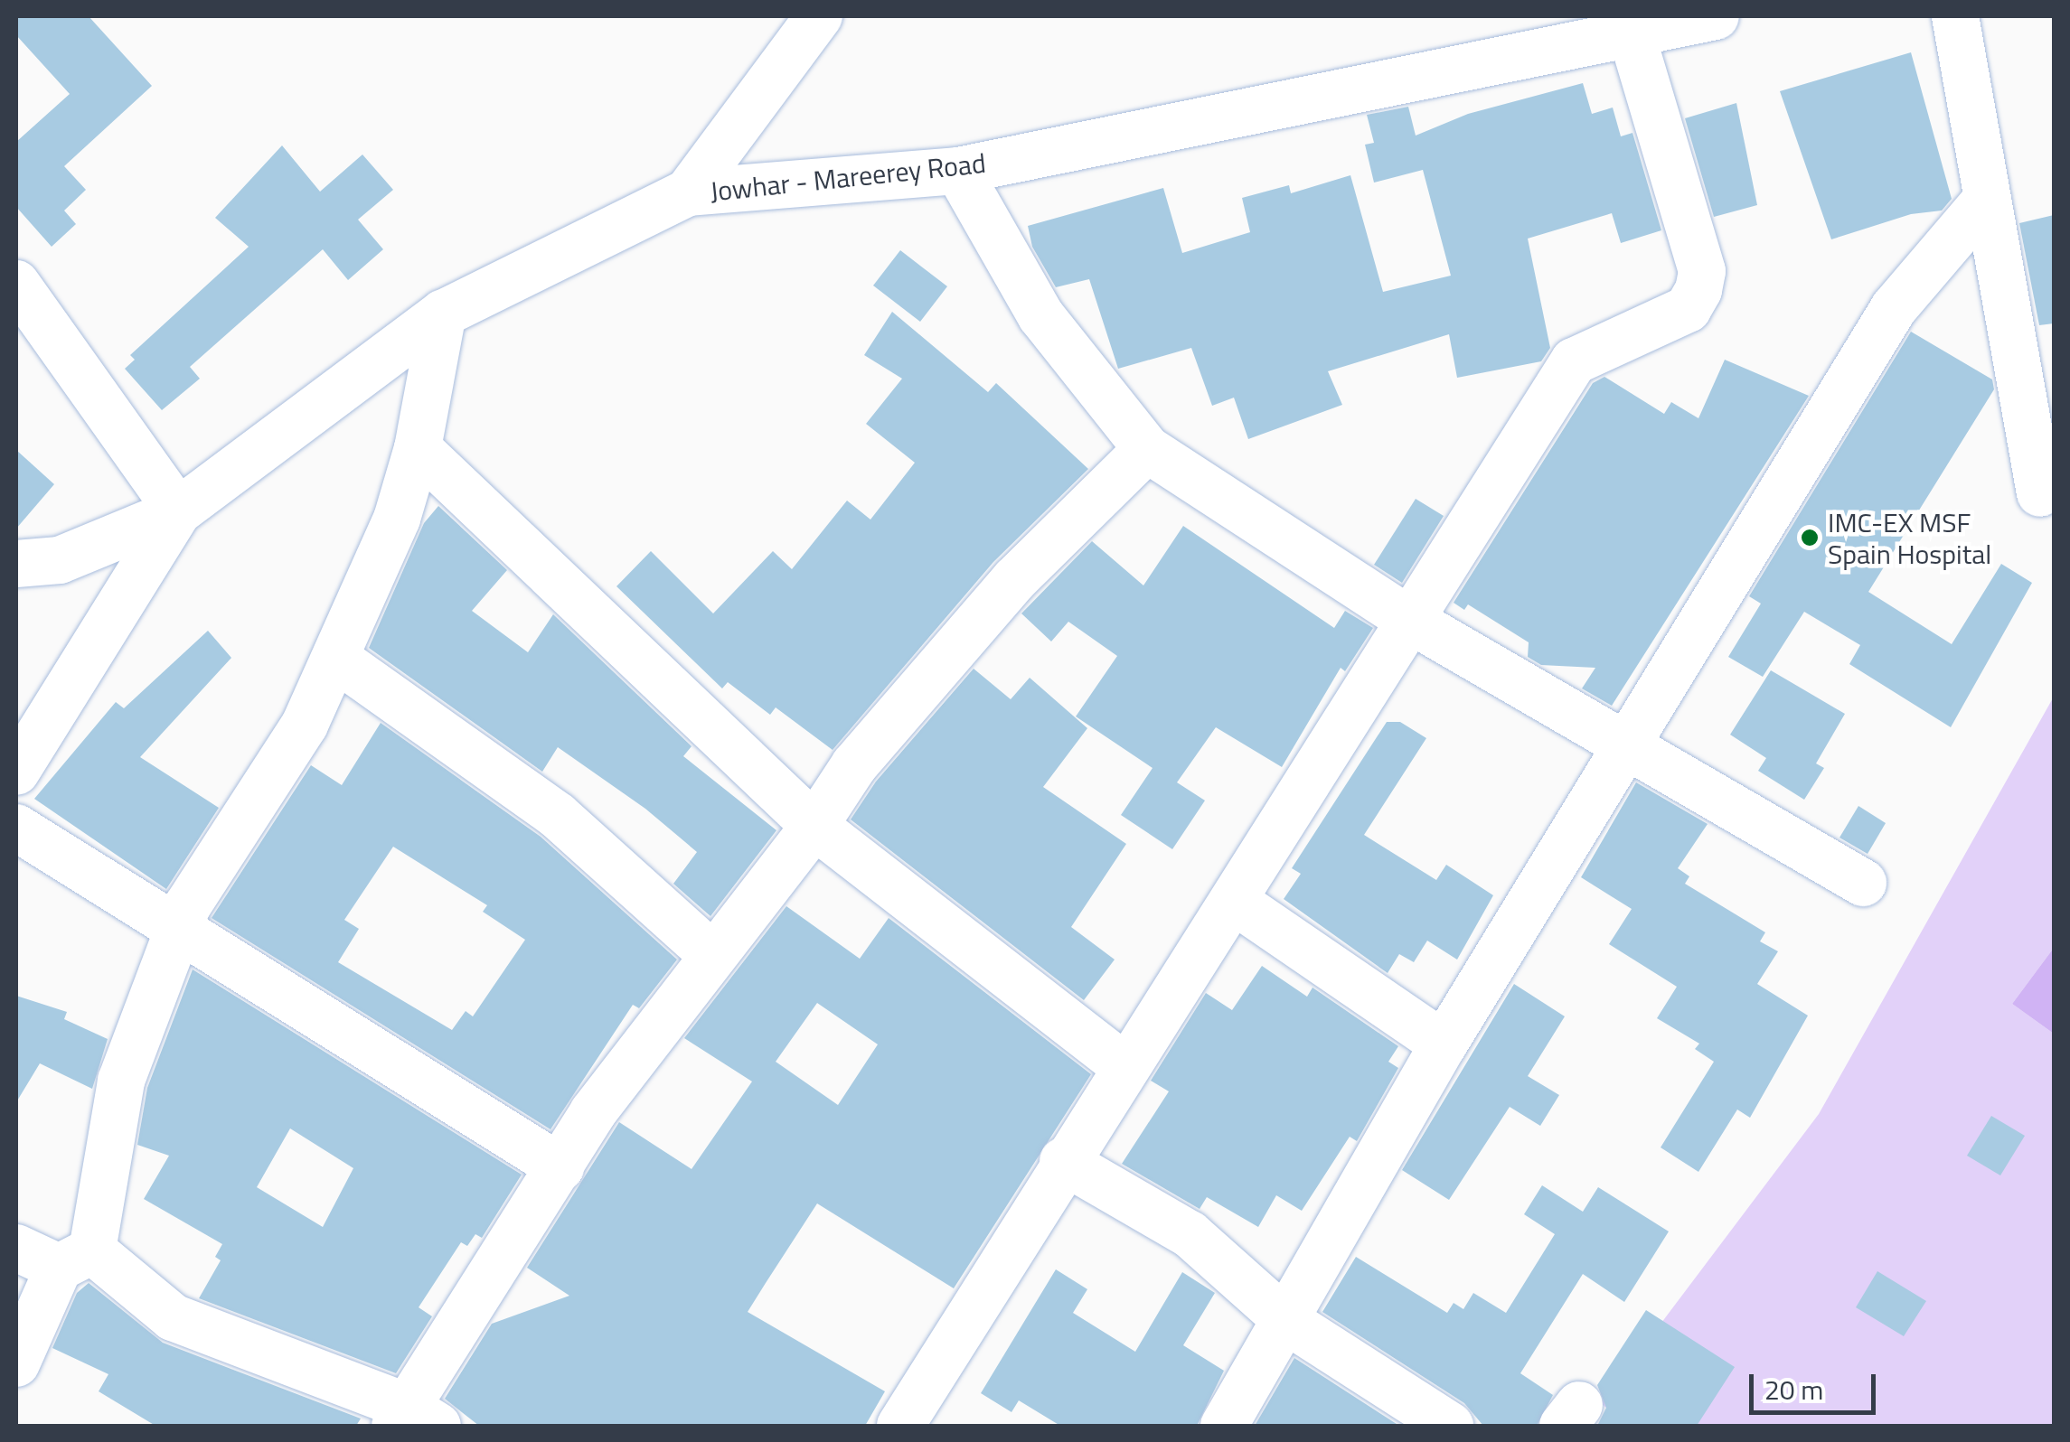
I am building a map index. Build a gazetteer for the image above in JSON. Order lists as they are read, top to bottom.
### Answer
{
  "streets": {
    "street": ["Jowhar - Mareerey Road"]
  },
  "places": ["IMC-EX MSF Spain Hospital"],
  "scale_bar": "20 m"
}
